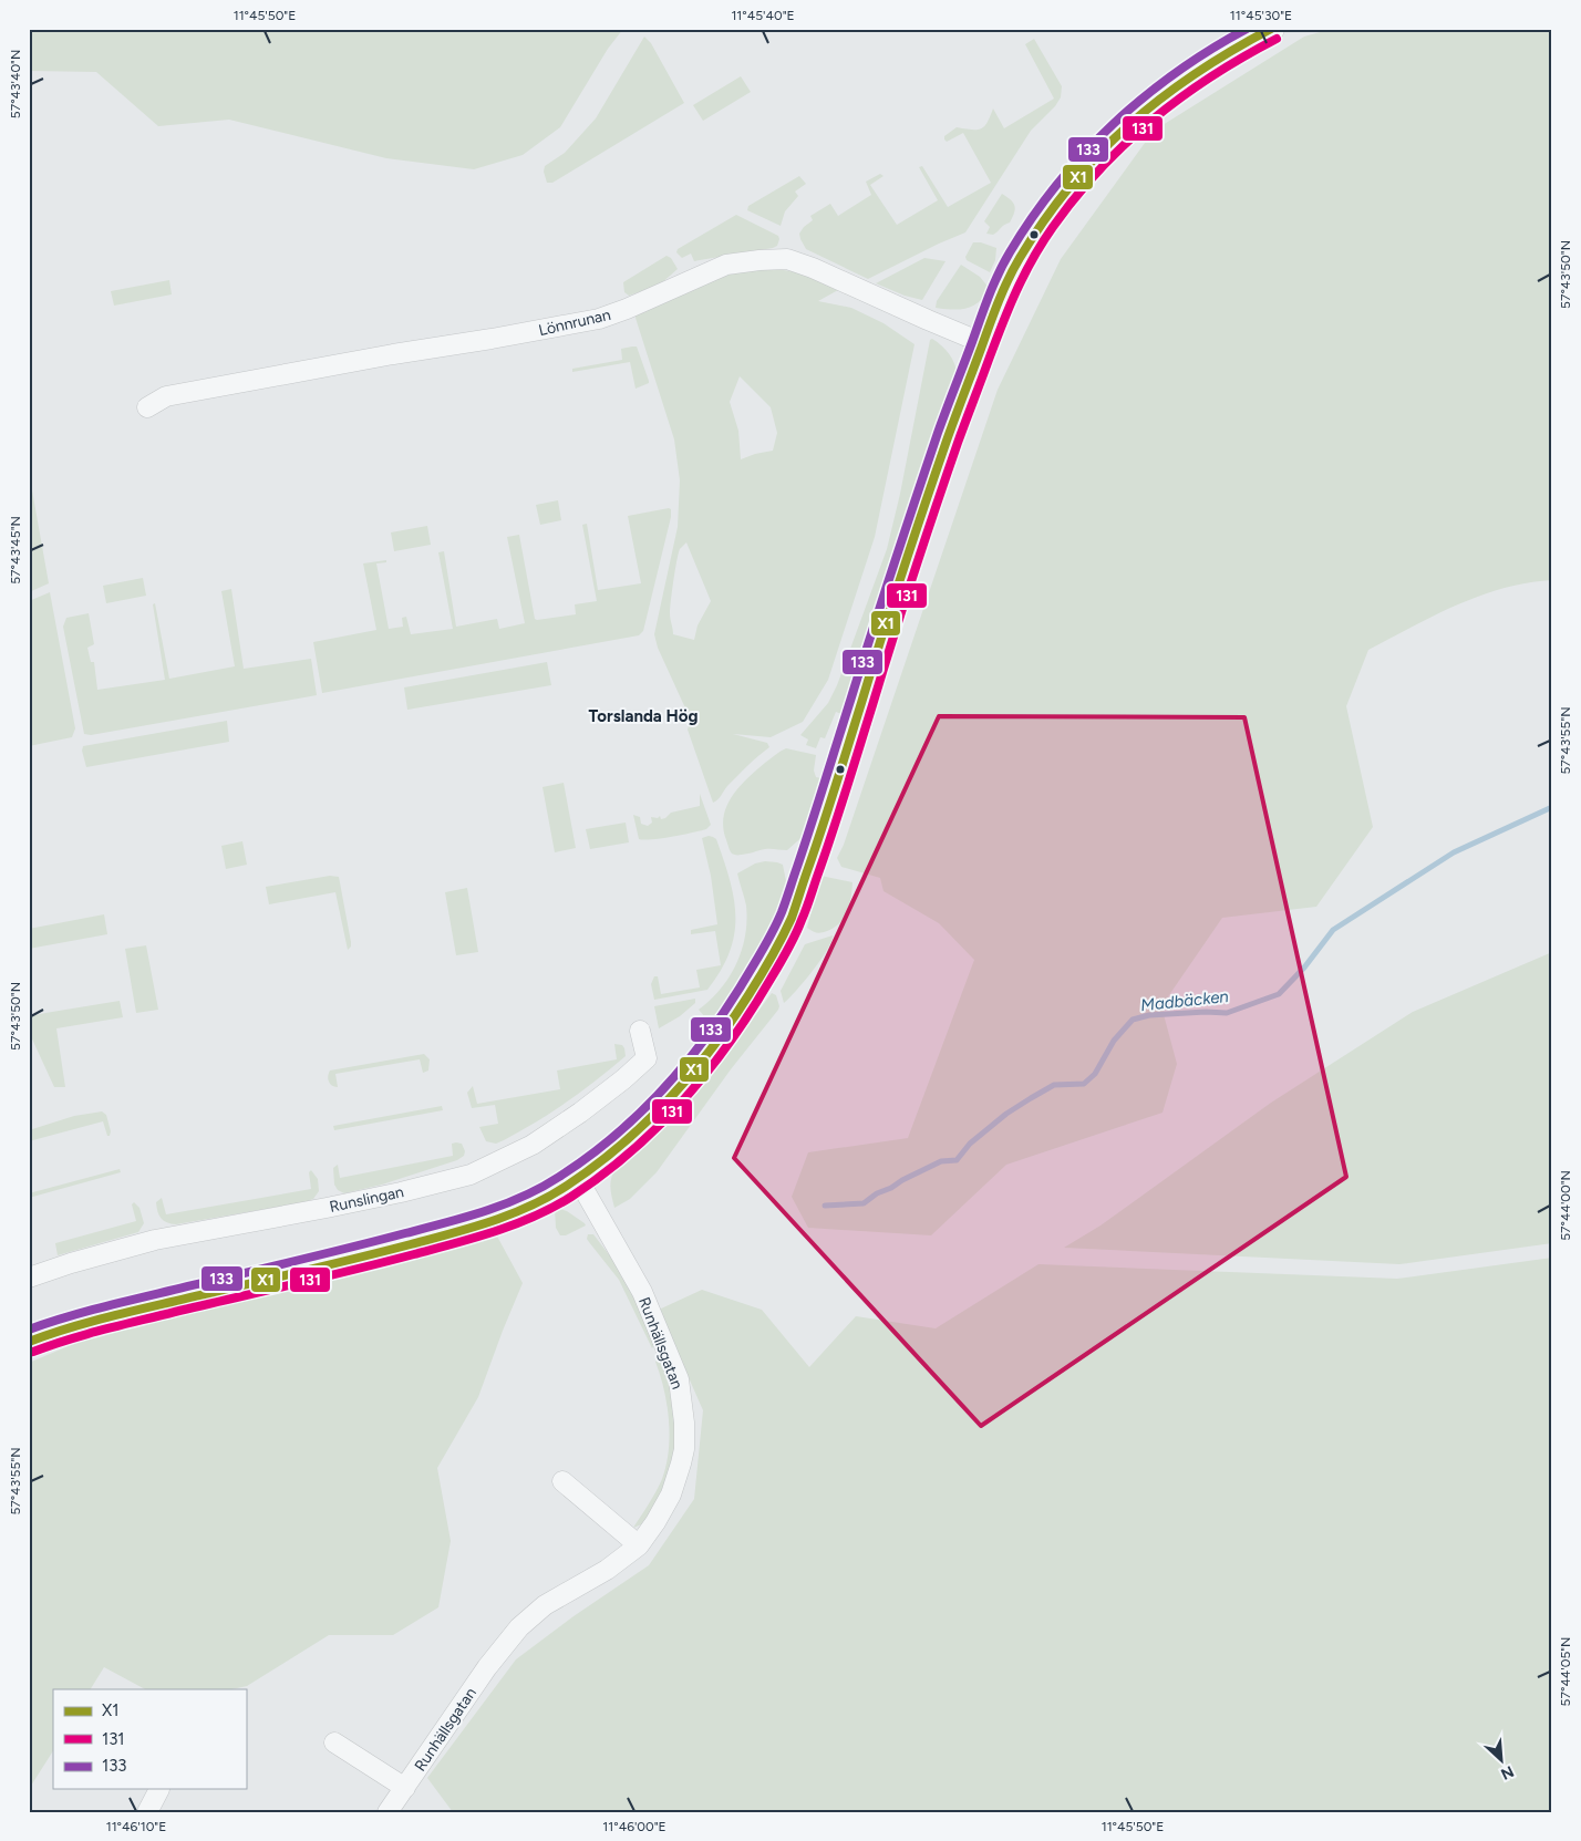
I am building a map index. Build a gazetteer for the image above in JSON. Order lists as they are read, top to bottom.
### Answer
{
  "streets": {
    "street": ["Lönnrunan", "Runslingan", "Runhällsgatan"]
  },
  "districts": ["Torslanda Hög"],
  "water": ["Madbäcken"],
  "lines": ["transit line X1", "transit line 133", "transit line 131"],
  "legend": ["X1", "131", "133"],
  "north": "bottom right",
  "coordinates": [
    "11°45'50\"E",
    "11°45'40\"E",
    "11°45'30\"E",
    "57°43'40\"N",
    "57°43'50\"N",
    "57°43'45\"N",
    "57°43'55\"N",
    "57°44'00\"N",
    "57°44'05\"N",
    "11°46'10\"E",
    "11°46'00\"E"
  ]
}
